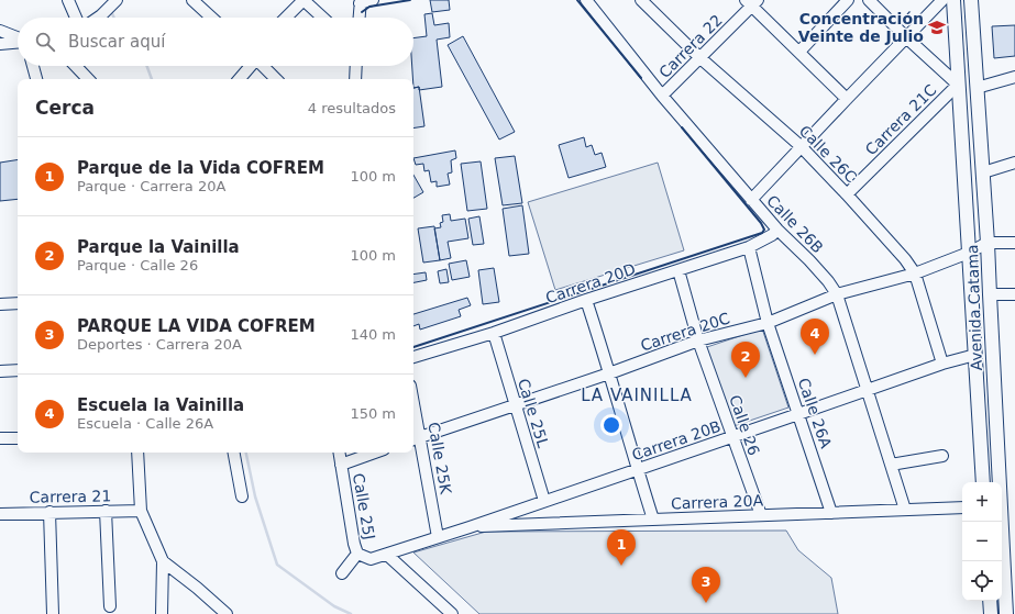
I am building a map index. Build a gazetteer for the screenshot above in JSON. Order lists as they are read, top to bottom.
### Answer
{
  "streets": {
    "main road": ["Avenida Catama"],
    "street": [
      "Carrera 22",
      "Carrera 21C",
      "Calle 26C",
      "Calle 26B",
      "Carrera 20D",
      "Carrera 20C",
      "Calle 25L",
      "Calle 26A",
      "Calle 26",
      "Carrera 20B",
      "Calle 25K",
      "Carrera 21",
      "Carrera 20A",
      "Calle 25J"
    ]
  },
  "crossings": [
    ["Carrera 22", "Calle 26C"],
    ["Carrera 22", "Calle 26B"],
    ["Carrera 21C", "Calle 26C"],
    ["Carrera 21C", "Avenida Catama"],
    ["Calle 26C", "Carrera 20C"],
    ["Calle 26C", "Carrera 20B"],
    ["Calle 26B", "Carrera 20D"],
    ["Calle 26B", "Carrera 20C"],
    ["Calle 26B", "Carrera 20B"],
    ["Calle 26B", "Carrera 20A"],
    ["Carrera 20D", "Calle 25L"],
    ["Carrera 20D", "Calle 26A"],
    ["Carrera 20D", "Calle 26"],
    ["Avenida Catama", "Carrera 20C"],
    ["Avenida Catama", "Carrera 20B"],
    ["Carrera 20C", "Calle 25L"],
    ["Carrera 20C", "Calle 26A"],
    ["Carrera 20C", "Calle 26"],
    ["Carrera 20C", "Calle 25K"],
    ["Calle 25L", "Carrera 20B"],
    ["Calle 26A", "Carrera 20B"],
    ["Calle 26A", "Carrera 20A"],
    ["Calle 26", "Carrera 20B"],
    ["Calle 26", "Carrera 20A"],
    ["Carrera 20B", "Calle 25K"],
    ["Carrera 20B", "Carrera 20A"],
    ["Carrera 20B", "Calle 25J"]
  ],
  "districts": ["LA VAINILLA"],
  "places": {
    "school or university": ["Concentración Veinte de Julio"]
  },
  "page": {
    "search": "Buscar aquí",
    "heading": ["Cerca", "4 resultados"],
    "list": [
      {
        "mark": "1",
        "name": "Parque de la Vida COFREM",
        "note": "Parque · Carrera 20A",
        "value": "100 m"
      },
      {
        "mark": "2",
        "name": "Parque la Vainilla",
        "note": "Parque · Calle 26",
        "value": "100 m"
      },
      {
        "mark": "3",
        "name": "PARQUE LA VIDA COFREM",
        "note": "Deportes · Carrera 20A",
        "value": "140 m"
      },
      {
        "mark": "4",
        "name": "Escuela la Vainilla",
        "note": "Escuela · Calle 26A",
        "value": "150 m"
      }
    ],
    "pins": [
      "4",
      "2",
      "1",
      "3"
    ],
    "map_buttons": ["+", "−"]
  }
}
